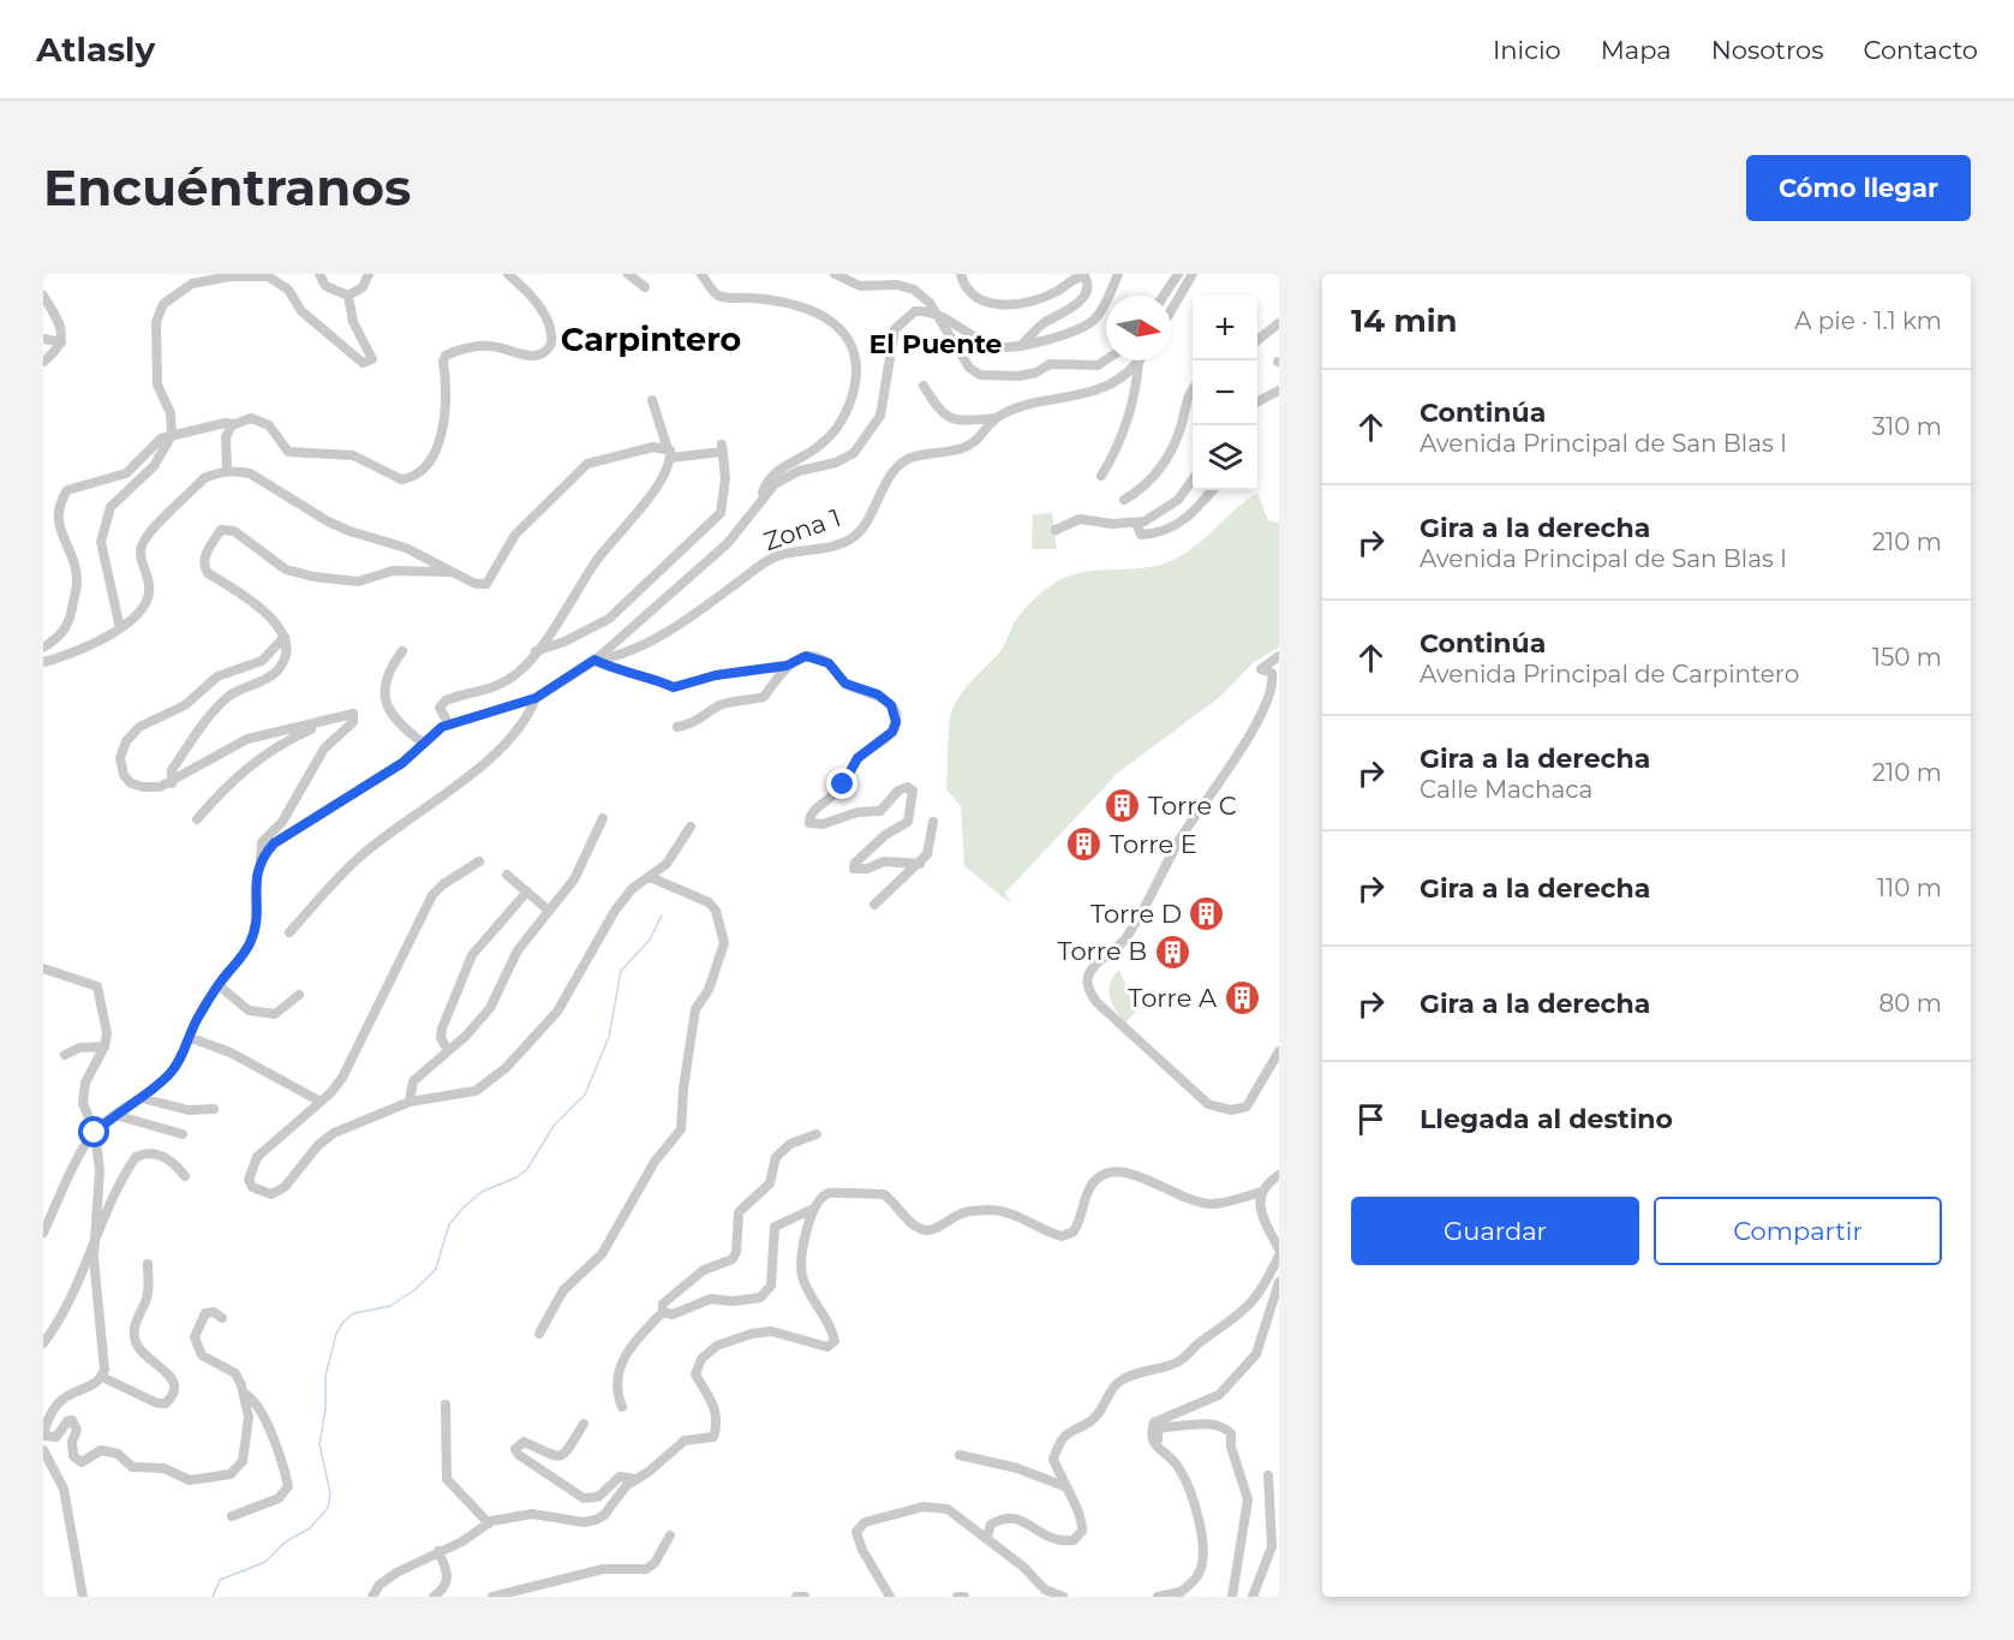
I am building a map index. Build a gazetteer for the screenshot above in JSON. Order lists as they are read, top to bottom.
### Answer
{
  "streets": {
    "street": ["Zona 1"]
  },
  "districts": ["Carpintero", "El Puente"],
  "places": {
    "building": [
      "Torre C",
      "Torre E",
      "Torre D",
      "Torre B",
      "Torre A"
    ]
  },
  "north": "right",
  "page": {
    "header": "Atlasly",
    "nav": [
      "Inicio",
      "Mapa",
      "Nosotros",
      "Contacto"
    ],
    "buttons": [
      "Cómo llegar",
      ["Guardar", "Compartir"]
    ],
    "title": "Encuéntranos",
    "heading": ["14 min", "A pie · 1.1 km"],
    "map_buttons": ["+", "−"],
    "list": [
      ["Continúa", "Avenida Principal de San Blas I", "310 m"],
      ["Gira a la derecha", "Avenida Principal de San Blas I", "210 m"],
      ["Continúa", "Avenida Principal de Carpintero", "150 m"],
      ["Gira a la derecha", "Calle Machaca", "210 m"],
      ["Gira a la derecha", "110 m"],
      ["Gira a la derecha", "80 m"],
      "Llegada al destino"
    ]
  }
}
